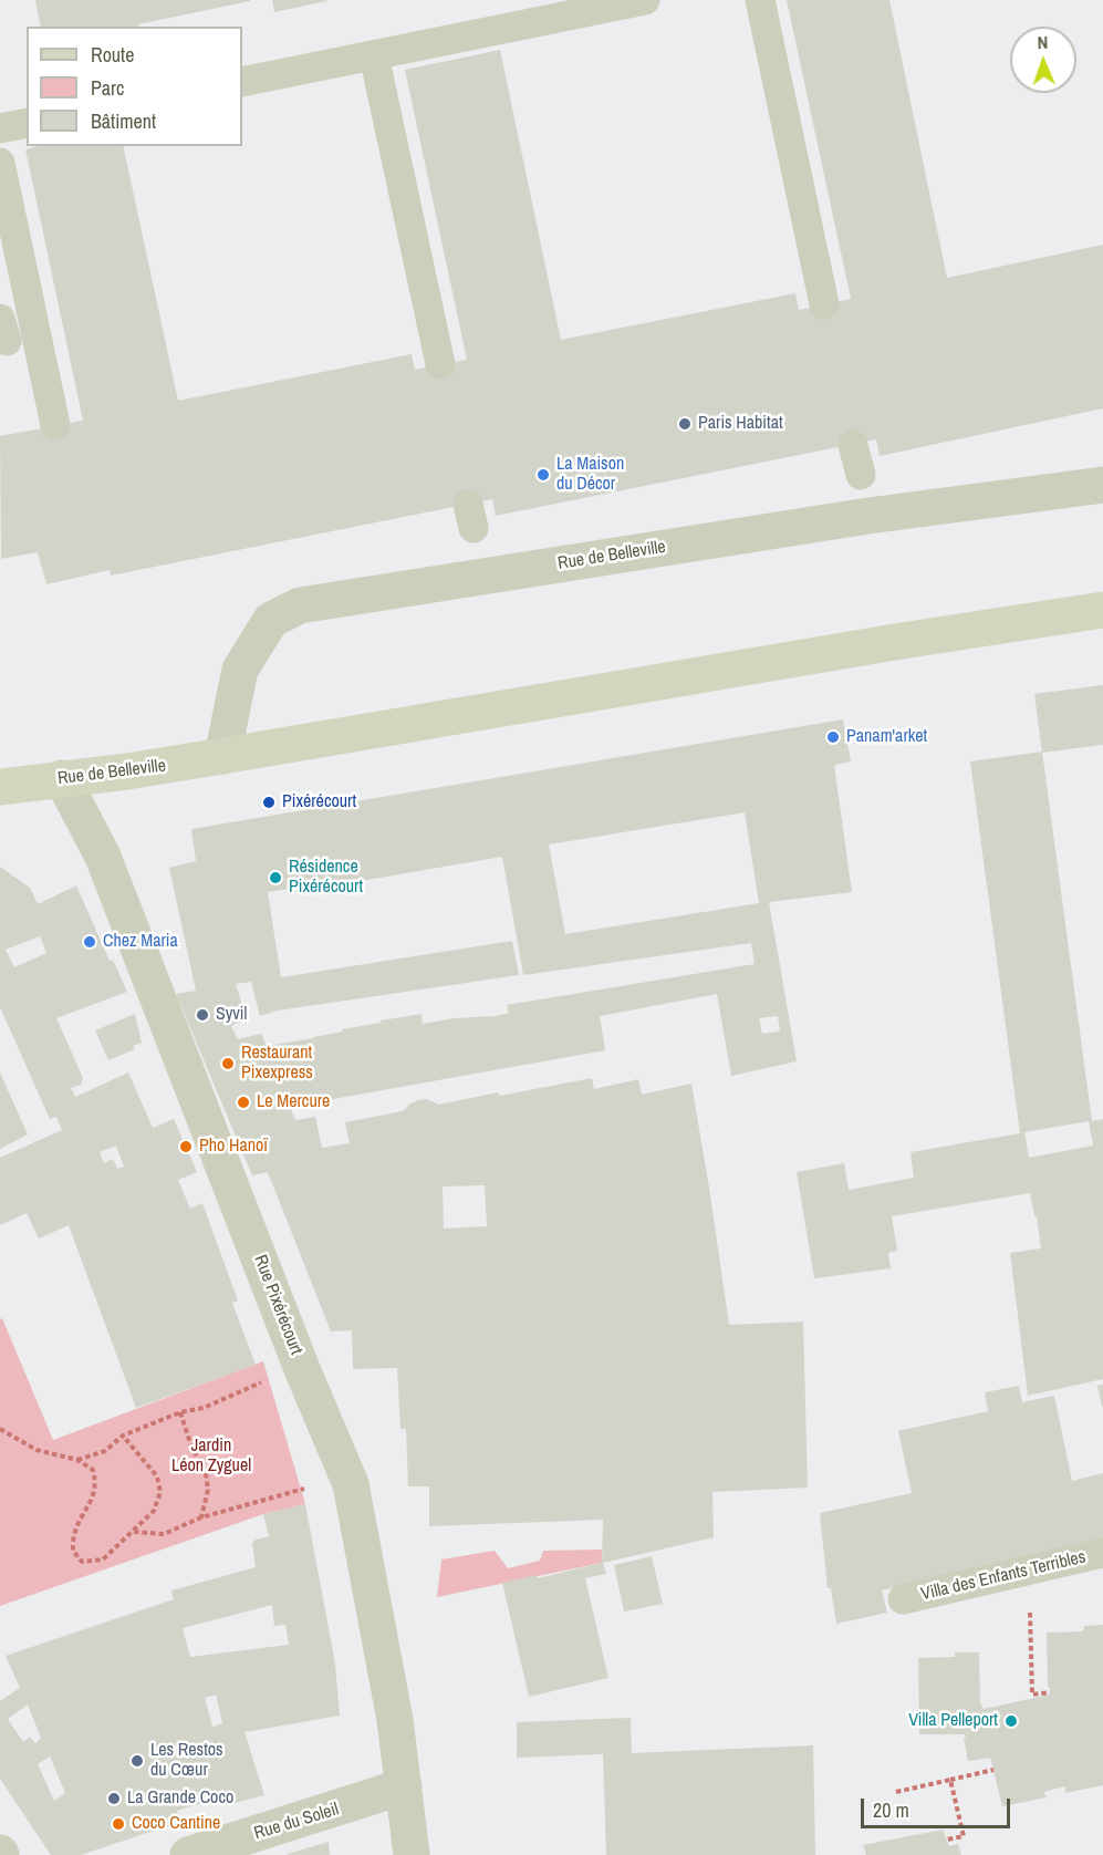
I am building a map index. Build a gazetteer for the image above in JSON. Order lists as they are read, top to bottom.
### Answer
{
  "streets": {
    "main road": ["Rue de Belleville"],
    "street": ["Rue Pixérécourt", "Rue du Soleil"],
    "lane": ["Villa des Enfants Terribles"]
  },
  "crossings": [
    ["Rue de Belleville", "Rue Pixérécourt"],
    ["Rue Pixérécourt", "Rue du Soleil"]
  ],
  "parks": ["Jardin Léon Zyguel"],
  "places": [
    "Paris Habitat",
    "La Maison du Décor",
    "Panam'arket",
    "Pixérécourt",
    "Résidence Pixérécourt",
    "Chez Maria",
    "Syvil",
    "Restaurant Pixexpress",
    "Le Mercure",
    "Pho Hanoï",
    "Villa Pelleport",
    "Les Restos du Cœur",
    "La Grande Coco",
    "Coco Cantine"
  ],
  "legend": ["Route", "Parc", "Bâtiment"],
  "scale_bar": "20 m",
  "north": "top"
}
